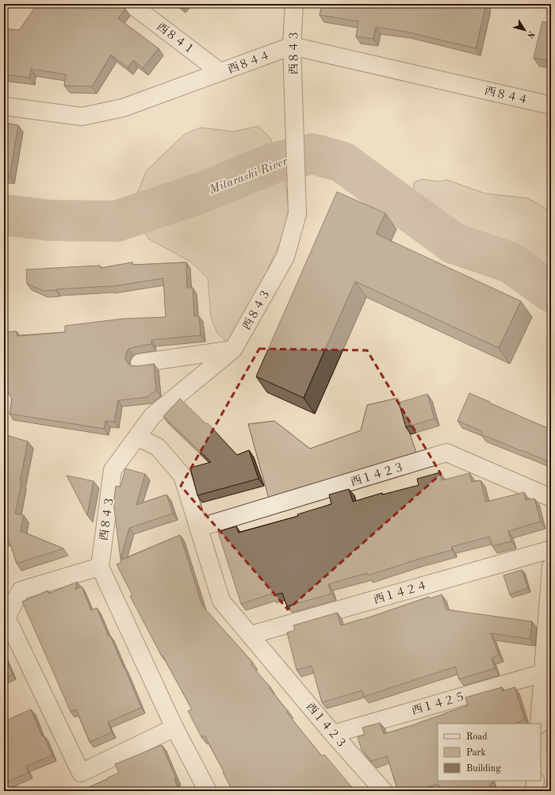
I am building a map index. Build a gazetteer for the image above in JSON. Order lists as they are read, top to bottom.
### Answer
{
  "streets": {
    "street": [
      "西８４１",
      "西８４３",
      "西８４４",
      "西１４２３",
      "西１４２４",
      "西１４２５"
    ]
  },
  "crossings": [
    ["西８４１", "西８４４"],
    ["西８４３", "西８４４"],
    ["西８４３", "西１４２３"],
    ["西１４２３", "西１４２４"],
    ["西１４２３", "西１４２５"]
  ],
  "water": ["Mitarashi River"],
  "legend": ["Road", "Park", "Building"],
  "north": "bottom right"
}
